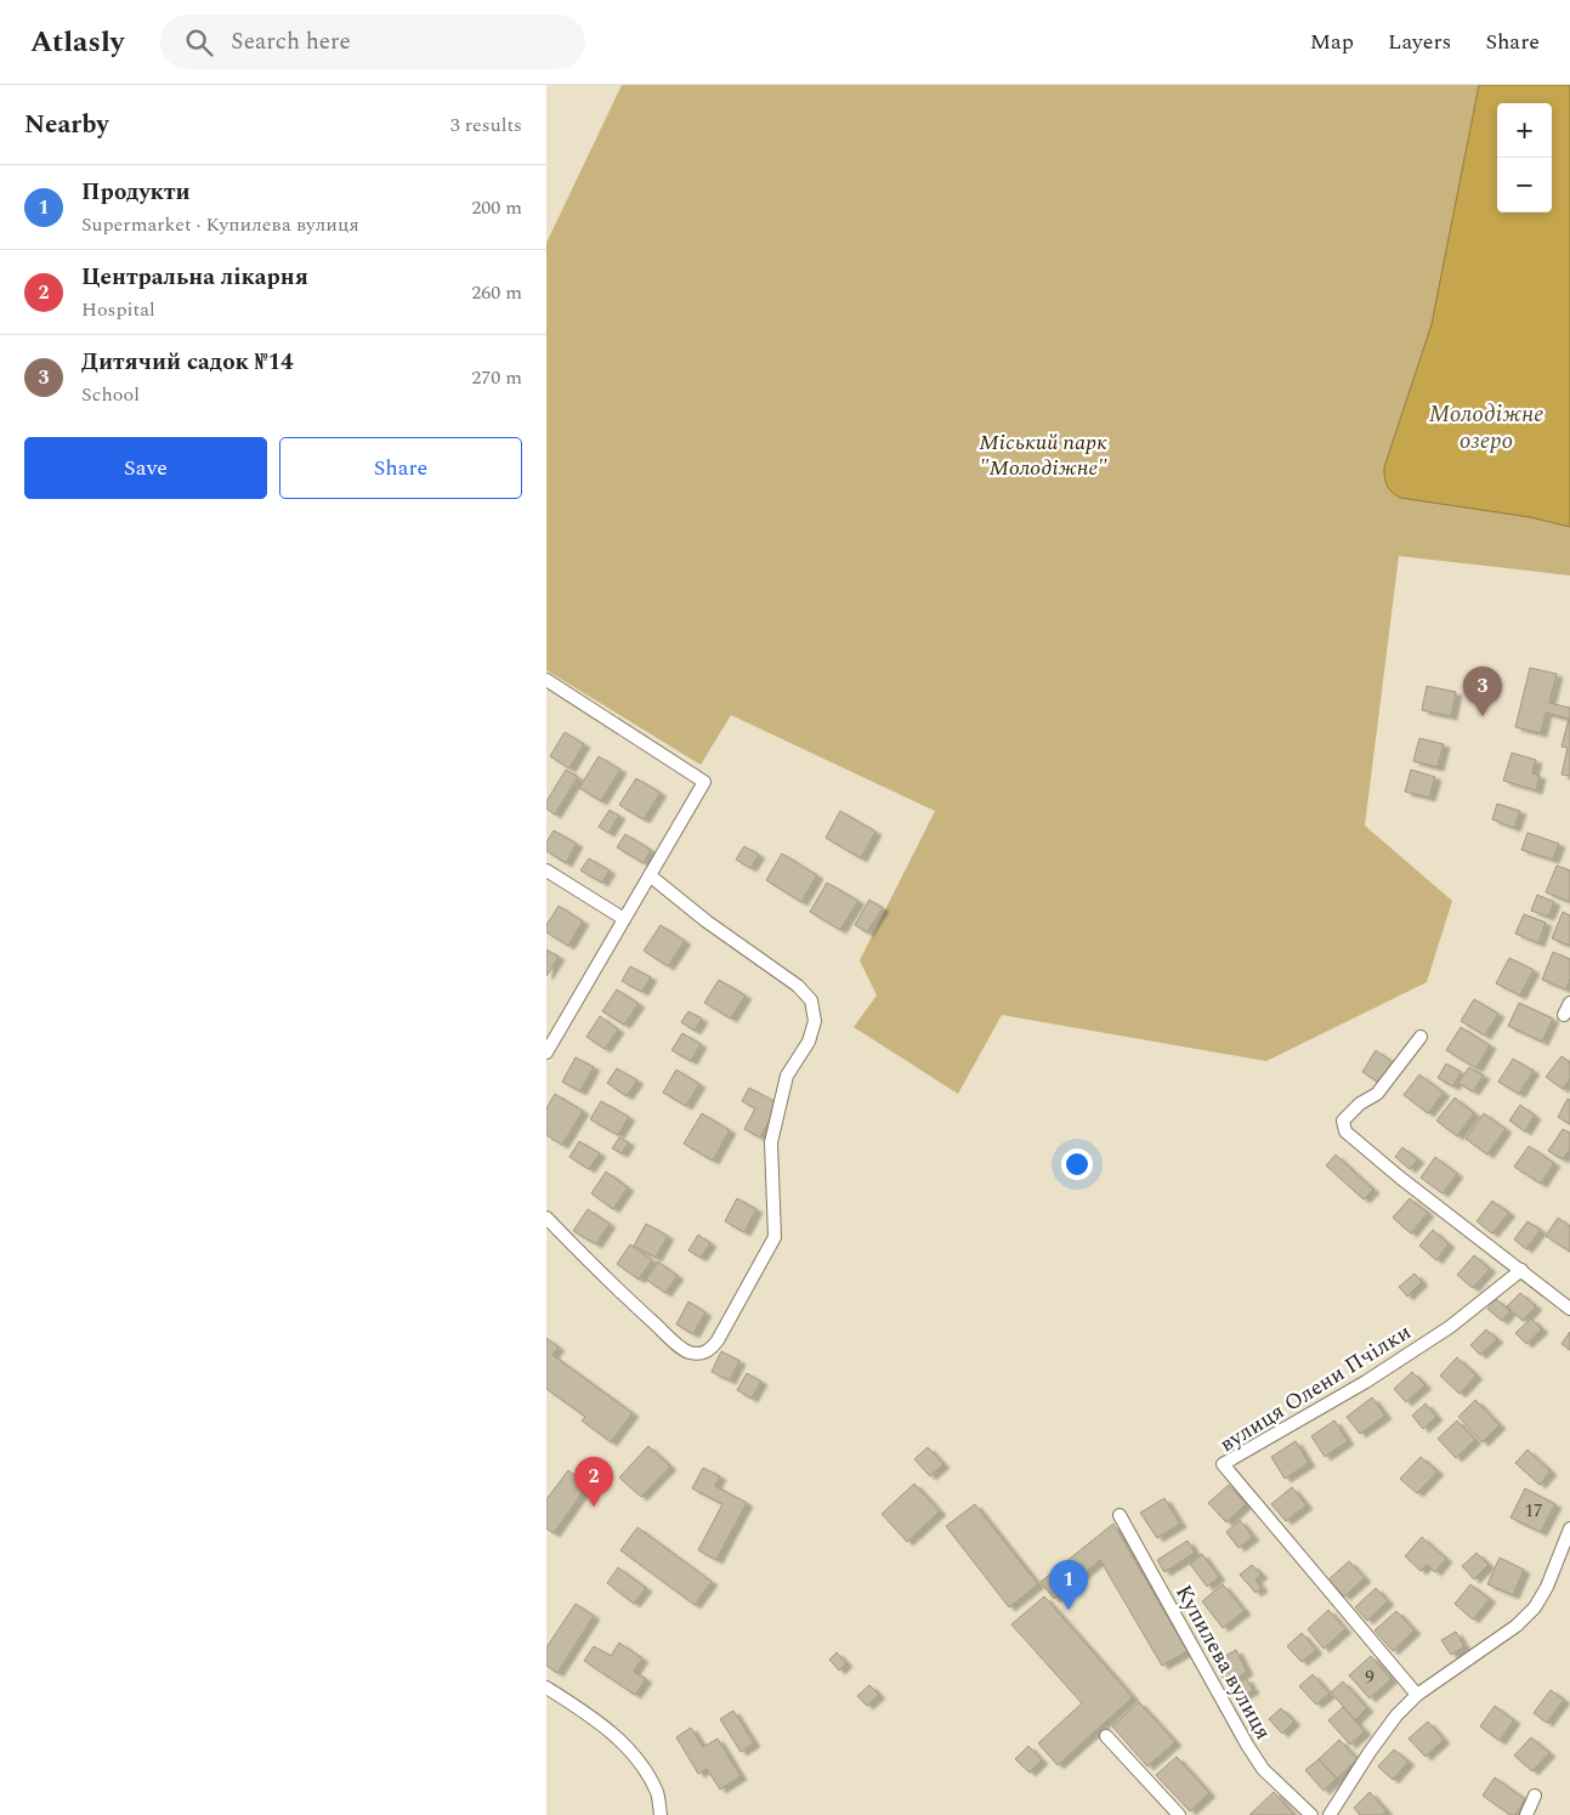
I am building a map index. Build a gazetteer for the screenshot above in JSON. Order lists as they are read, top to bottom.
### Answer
{
  "streets": {
    "street": ["вулиця Олени Пчілки", "Купилева вулиця"]
  },
  "water": ["Молодіжне озеро"],
  "parks": ["Міський парк \"Молодіжне\""],
  "house_numbers": ["17", "9"],
  "page": {
    "header": "Atlasly",
    "search": "Search here",
    "nav": ["Map", "Layers", "Share"],
    "heading": ["Nearby", "3 results"],
    "map_buttons": ["+", "−"],
    "list": [
      {
        "mark": "1",
        "name": "Продукти",
        "note": "Supermarket · Купилева вулиця",
        "value": "200 m"
      },
      {
        "mark": "2",
        "name": "Центральна лікарня",
        "note": "Hospital",
        "value": "260 m"
      },
      {
        "mark": "3",
        "name": "Дитячий садок №14",
        "note": "School",
        "value": "270 m"
      }
    ],
    "buttons": ["Save", "Share"],
    "pins": ["3", "2", "1"]
  }
}
